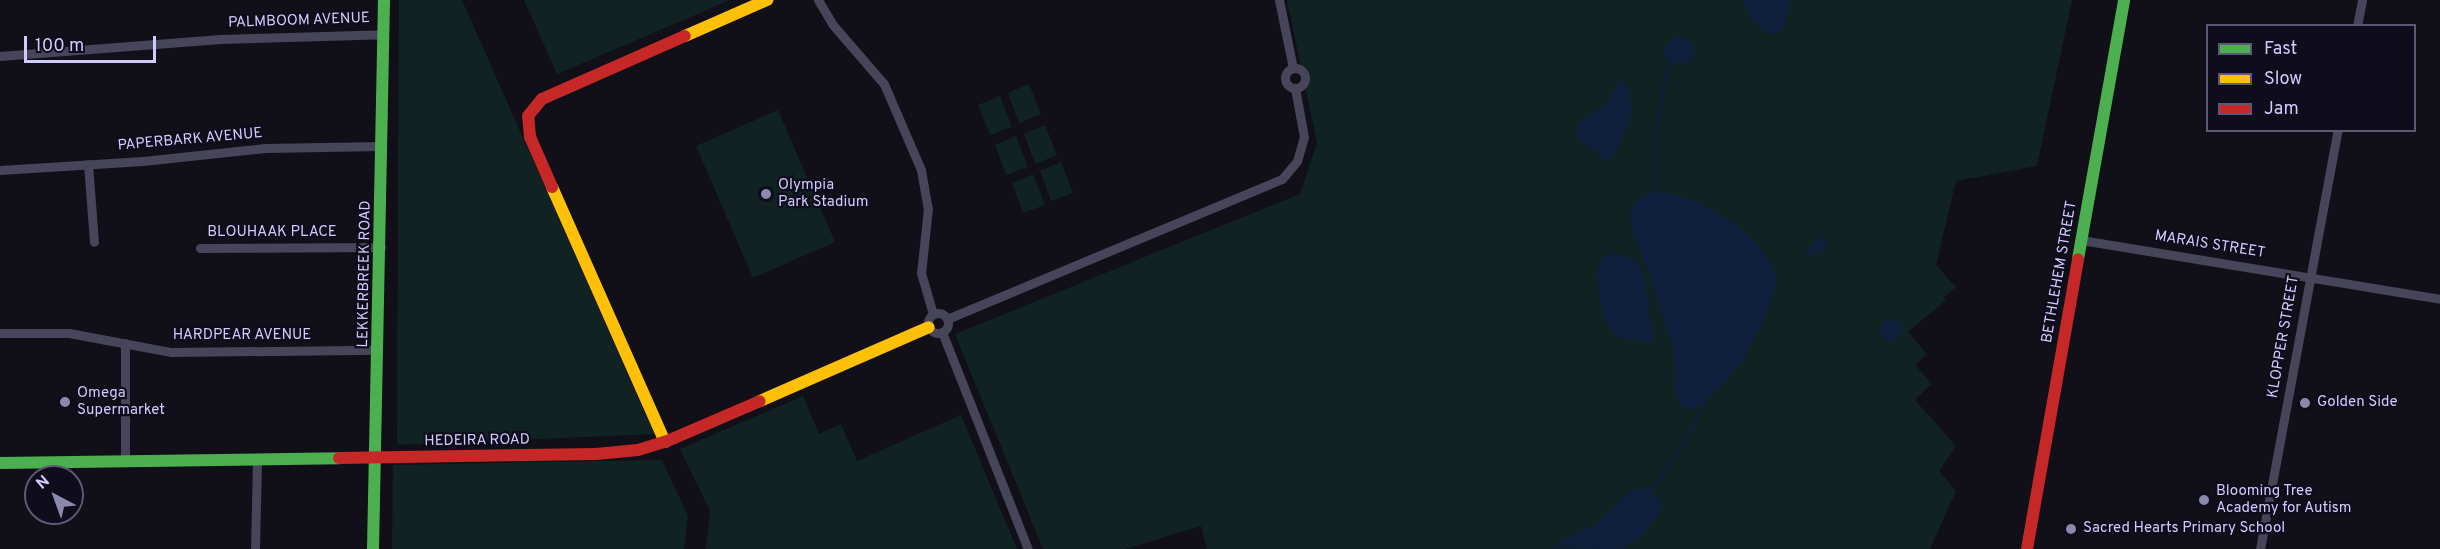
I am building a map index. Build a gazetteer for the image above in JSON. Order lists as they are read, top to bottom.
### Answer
{
  "streets": {
    "street": [
      "PALMBOOM AVENUE",
      "PAPERBARK AVENUE",
      "BLOUHAAK PLACE",
      "MARAIS STREET",
      "BETHLEHEM STREET",
      "LEKKERBREEK ROAD",
      "HARDPEAR AVENUE",
      "KLOPPER STREET",
      "HEDEIRA ROAD"
    ]
  },
  "crossings": [
    ["PALMBOOM AVENUE", "LEKKERBREEK ROAD"],
    ["PAPERBARK AVENUE", "LEKKERBREEK ROAD"],
    ["BLOUHAAK PLACE", "LEKKERBREEK ROAD"],
    ["MARAIS STREET", "BETHLEHEM STREET"],
    ["MARAIS STREET", "KLOPPER STREET"],
    ["LEKKERBREEK ROAD", "HARDPEAR AVENUE"],
    ["LEKKERBREEK ROAD", "HEDEIRA ROAD"]
  ],
  "places": [
    "Olympia Park Stadium",
    "Omega Supermarket",
    "Golden Side",
    "Blooming Tree Academy for Autism",
    "Sacred Hearts Primary School"
  ],
  "legend": ["Fast", "Slow", "Jam"],
  "scale_bar": "100 m",
  "north": "top left"
}
